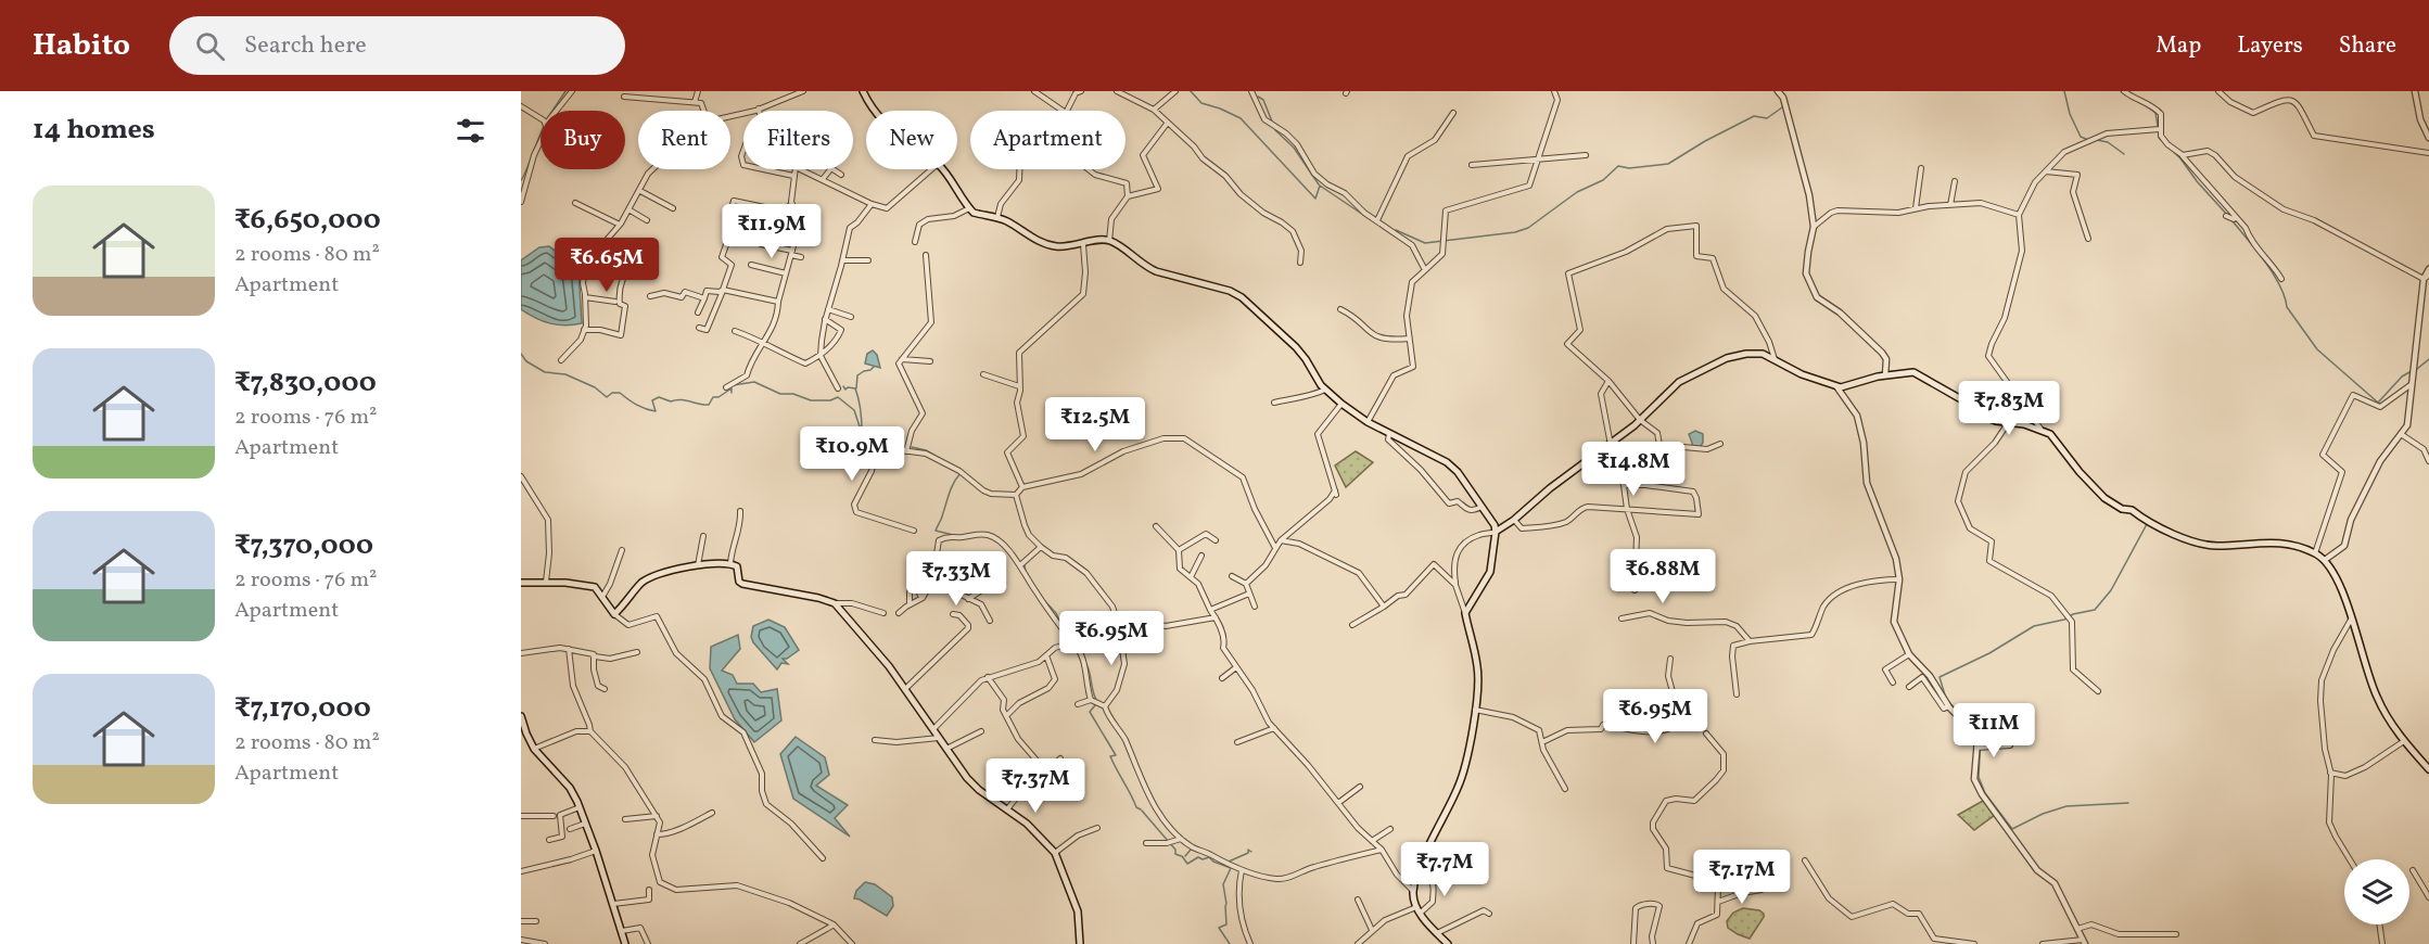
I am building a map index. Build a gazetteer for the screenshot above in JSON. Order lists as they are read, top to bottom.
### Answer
{
  "page": {
    "header": "Habito",
    "search": "Search here",
    "nav": ["Map", "Layers", "Share"],
    "heading": "14 homes",
    "chip": [
      "Buy",
      "Rent",
      "Filters",
      "New",
      "Apartment"
    ],
    "list": [
      {
        "name": "₹6,650,000",
        "note": "2 rooms · 80 m² · Apartment"
      },
      {
        "name": "₹7,830,000",
        "note": "2 rooms · 76 m² · Apartment"
      },
      {
        "name": "₹7,370,000",
        "note": "2 rooms · 76 m² · Apartment"
      },
      {
        "name": "₹7,170,000",
        "note": "2 rooms · 80 m² · Apartment"
      }
    ],
    "price": [
      "₹11.9M",
      "₹6.65M",
      "₹7.83M",
      "₹12.5M",
      "₹10.9M",
      "₹14.8M",
      "₹6.88M",
      "₹7.33M",
      "₹6.95M",
      "₹6.95M",
      "₹11M",
      "₹7.37M",
      "₹7.7M",
      "₹7.17M"
    ]
  }
}
